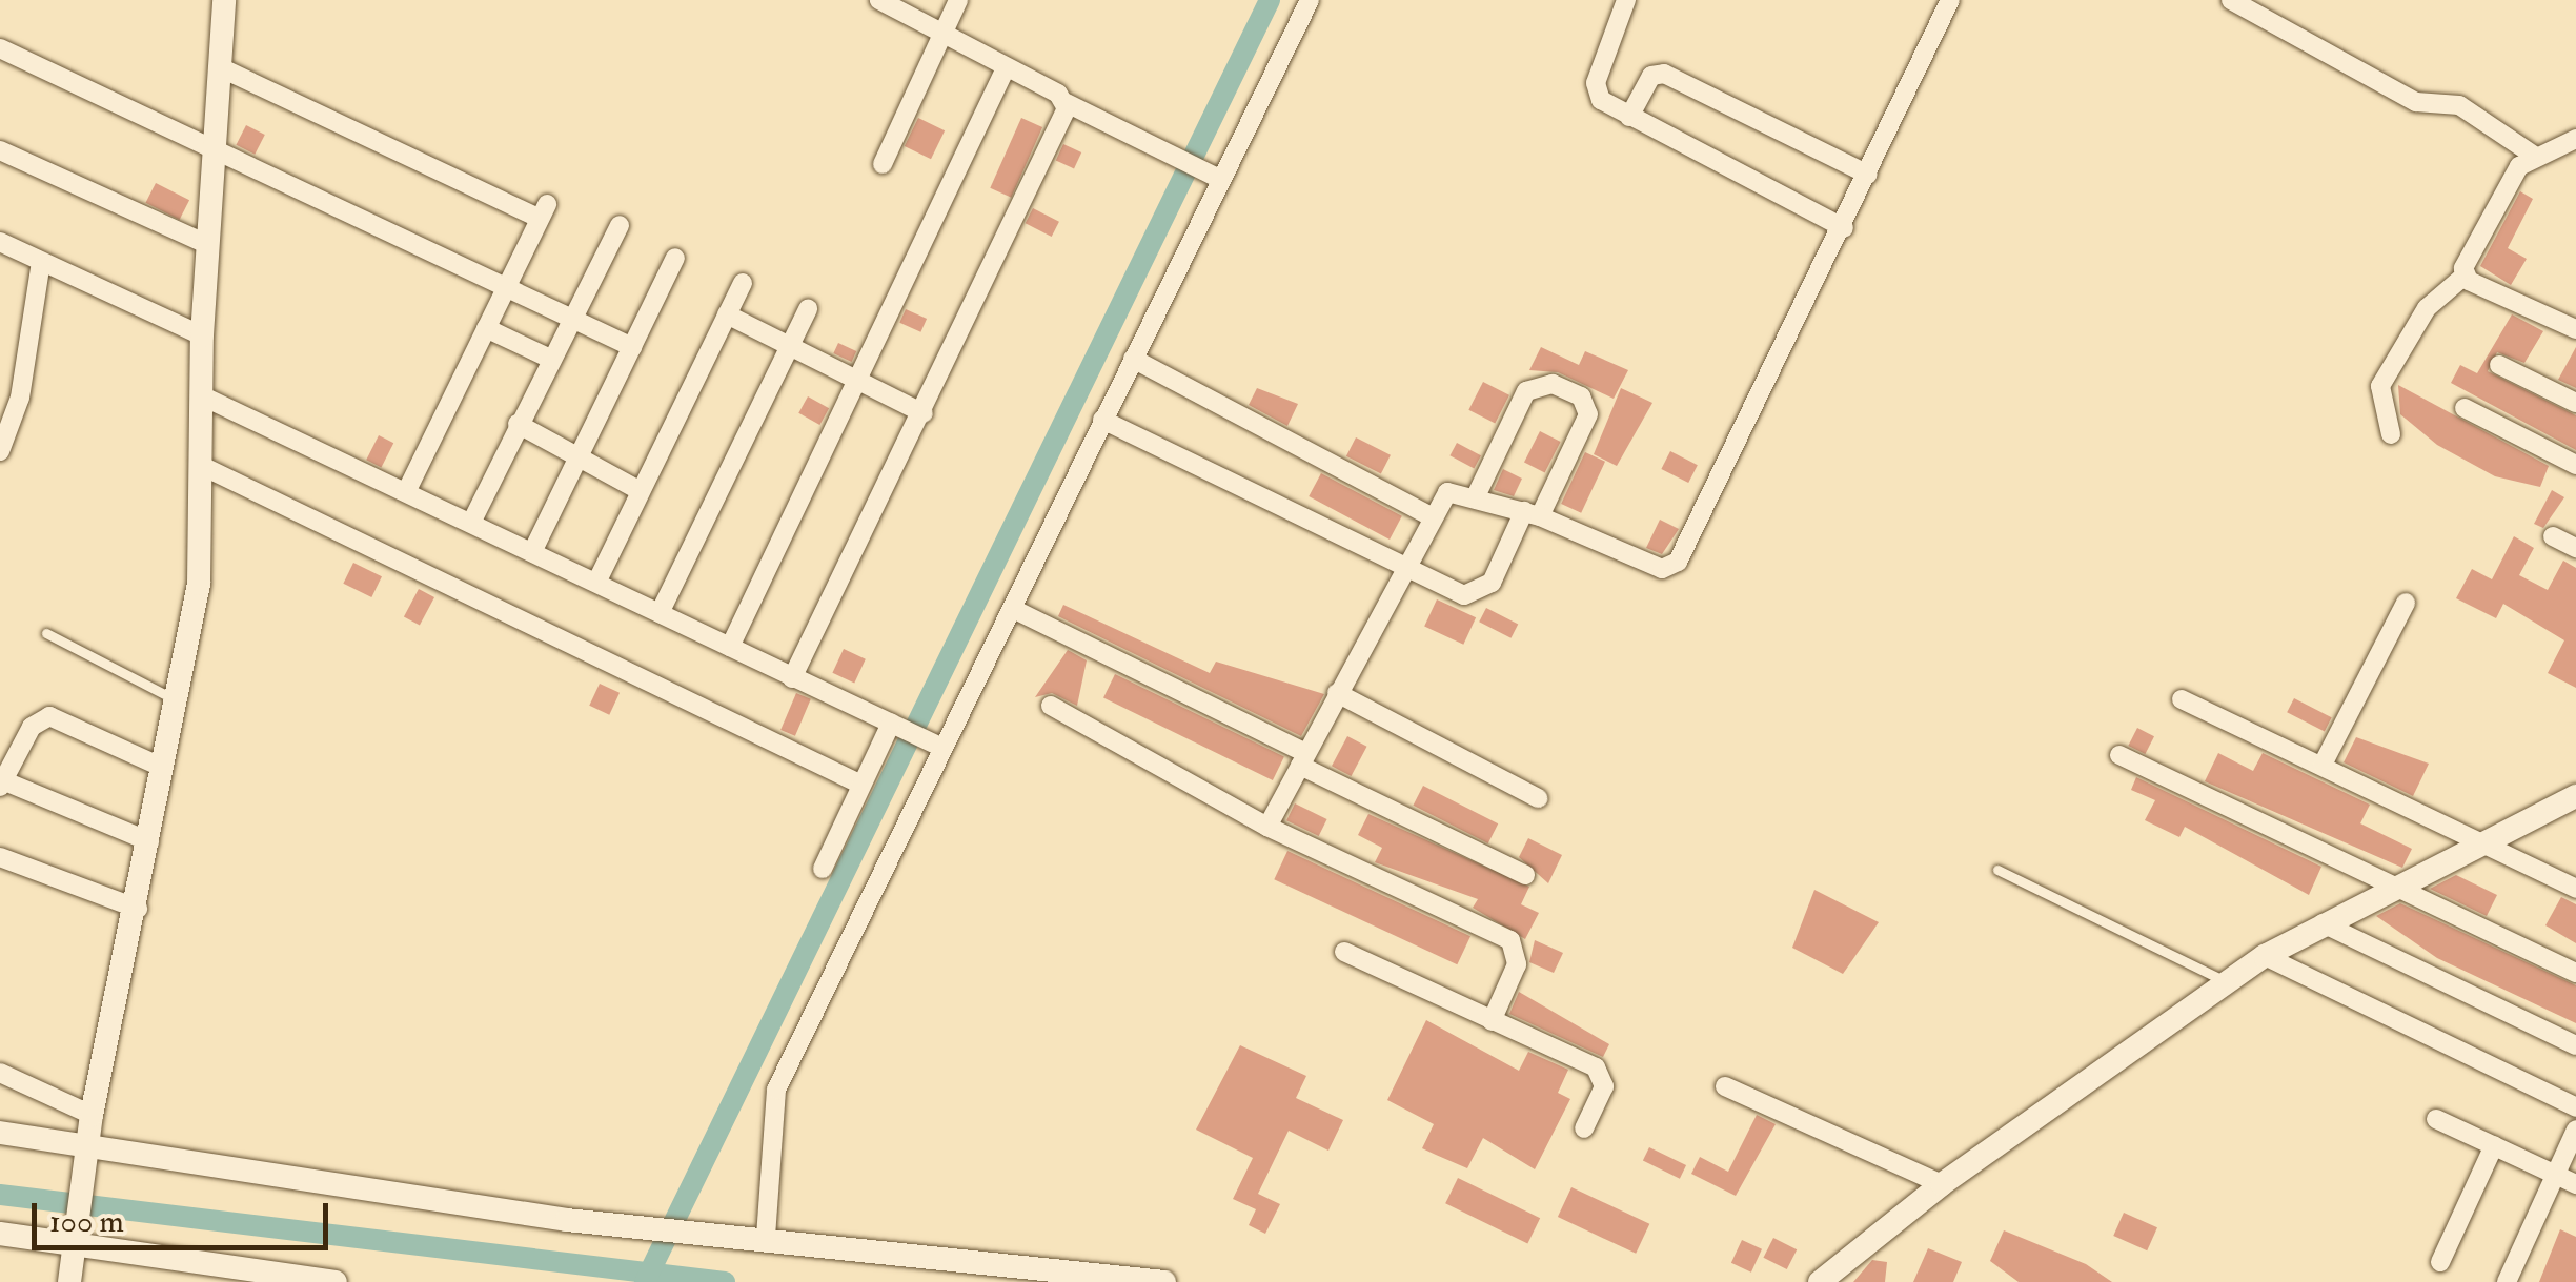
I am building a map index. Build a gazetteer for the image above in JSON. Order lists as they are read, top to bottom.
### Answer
{
  "scale_bar": "100 m"
}
